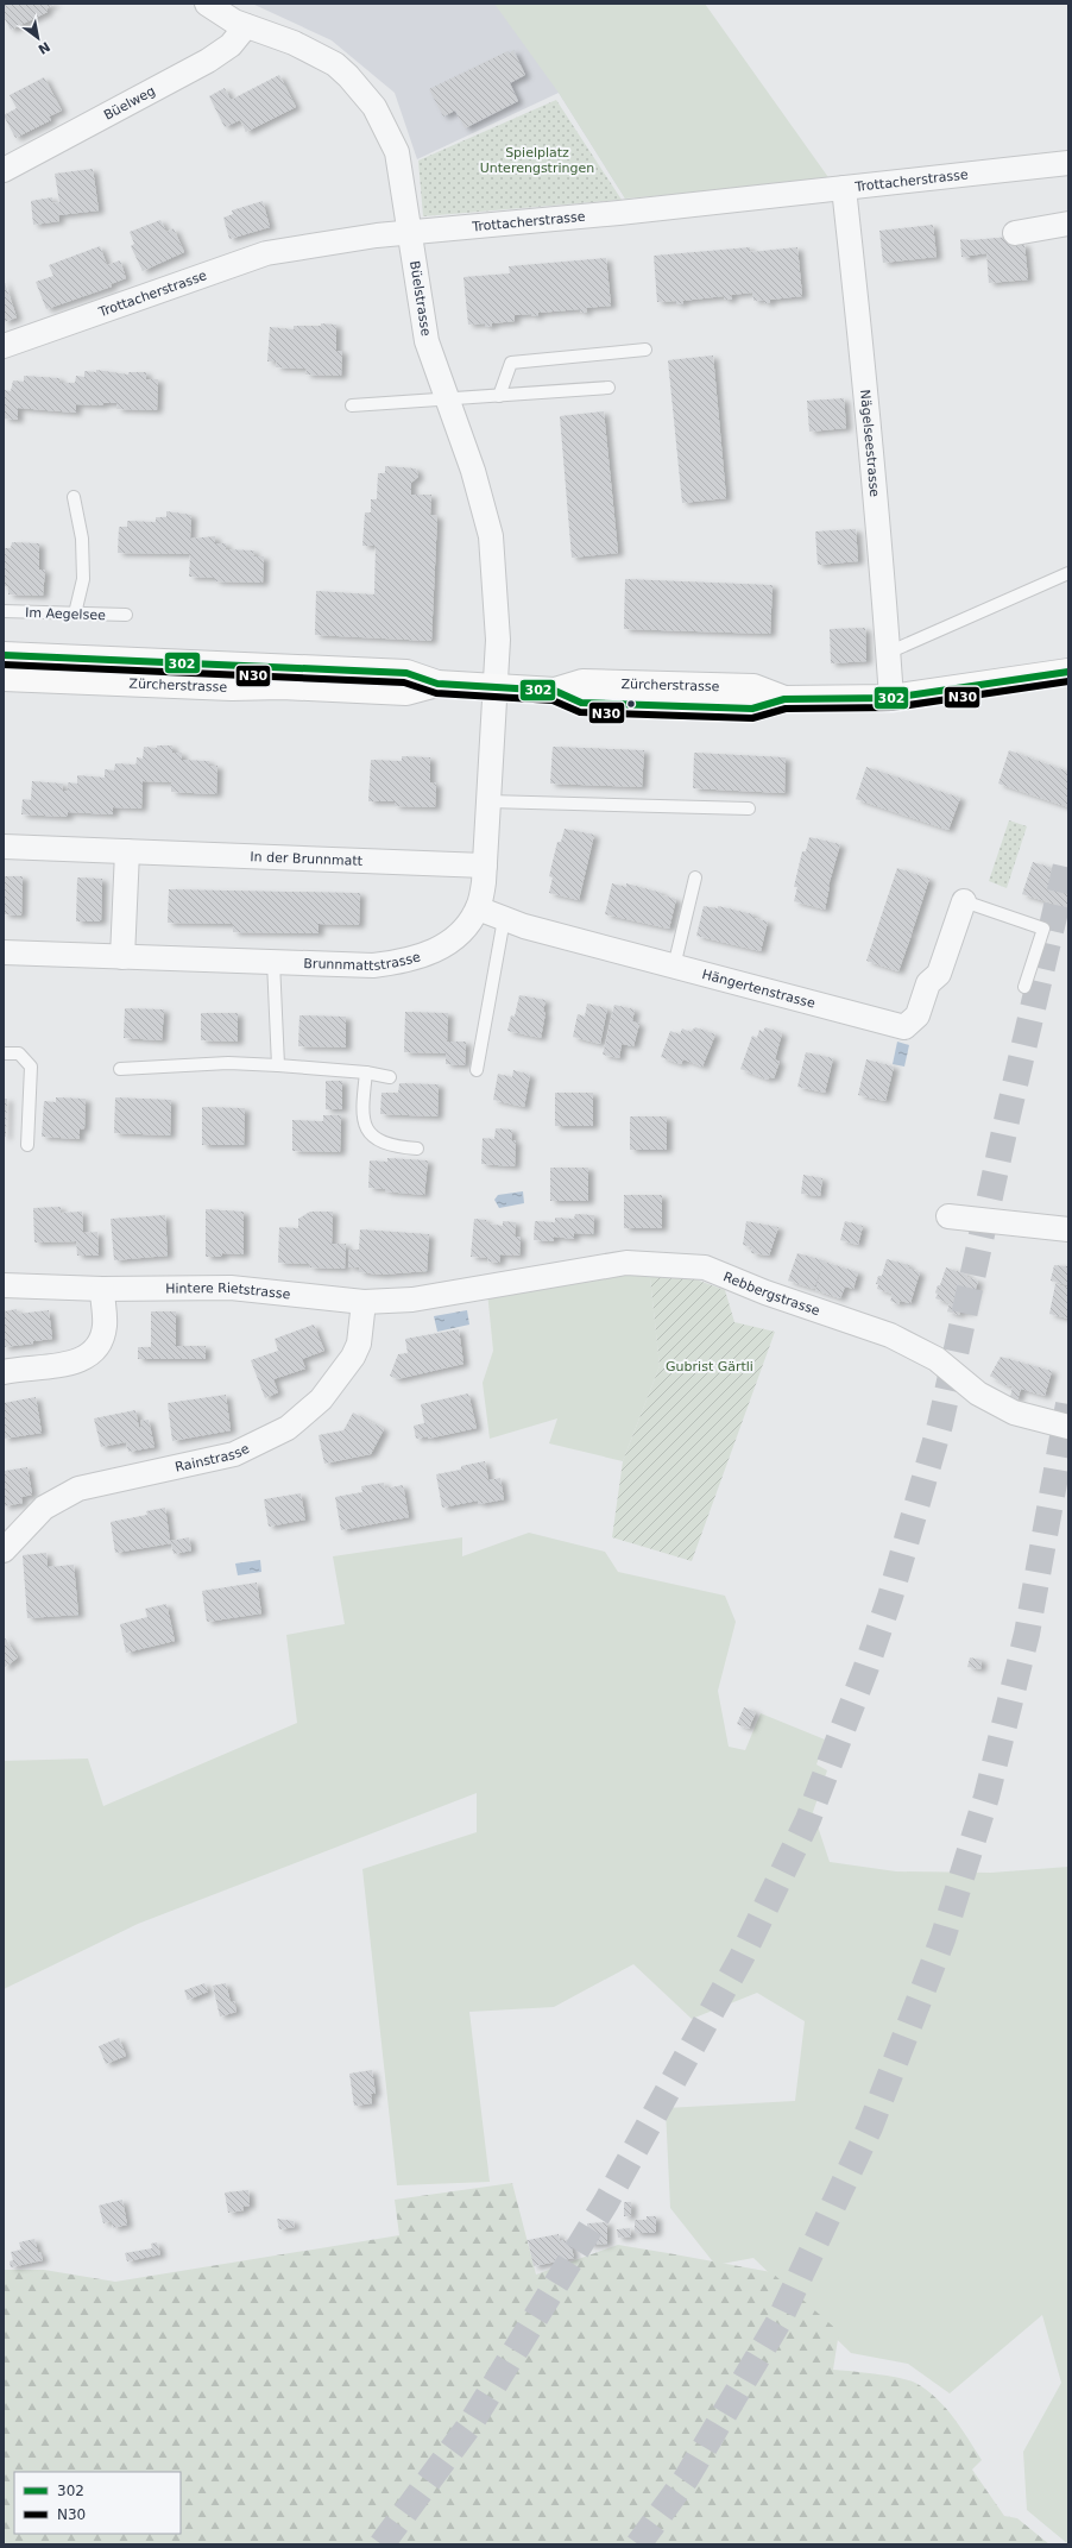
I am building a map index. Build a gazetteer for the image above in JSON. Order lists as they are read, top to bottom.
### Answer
{
  "streets": {
    "main road": ["Zürcherstrasse"],
    "street": [
      "Büelweg",
      "Trottacherstrasse",
      "Büelstrasse",
      "Nägelseestrasse",
      "In der Brunnmatt",
      "Brunnmattstrasse",
      "Hängertenstrasse",
      "Hintere Rietstrasse",
      "Rebbergstrasse",
      "Rainstrasse"
    ],
    "lane": ["Im Aegelsee"]
  },
  "crossings": [
    ["Büelweg", "Büelstrasse"],
    ["Trottacherstrasse", "Büelstrasse"],
    ["Trottacherstrasse", "Nägelseestrasse"],
    ["Büelstrasse", "Zürcherstrasse"],
    ["Büelstrasse", "Brunnmattstrasse"],
    ["Nägelseestrasse", "Zürcherstrasse"],
    ["Zürcherstrasse", "Brunnmattstrasse"],
    ["In der Brunnmatt", "Brunnmattstrasse"],
    ["Brunnmattstrasse", "Hängertenstrasse"],
    ["Hintere Rietstrasse", "Rebbergstrasse"],
    ["Hintere Rietstrasse", "Rainstrasse"]
  ],
  "parks": ["Spielplatz Unterengstringen", "Gubrist Gärtli"],
  "lines": ["transit line 302", "transit line N30"],
  "legend": ["302", "N30"],
  "north": "bottom right"
}
